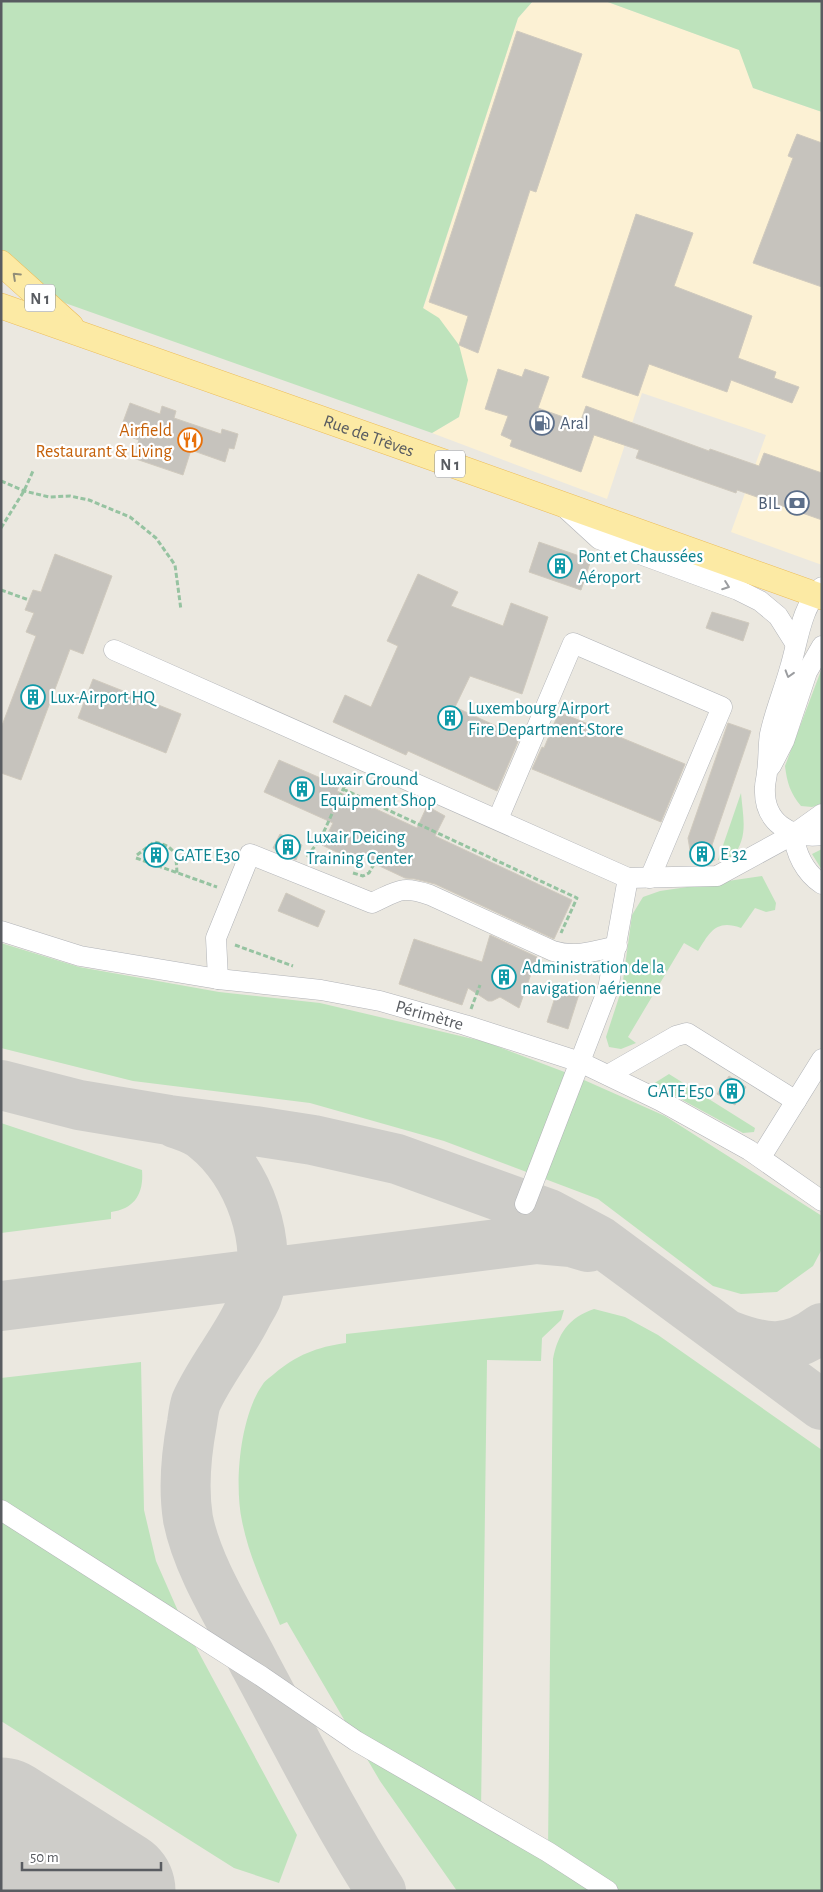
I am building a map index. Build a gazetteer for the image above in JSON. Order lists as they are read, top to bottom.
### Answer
{
  "streets": {
    "main road": ["N 1", "Rue de Trèves"],
    "lane": ["Périmètre"]
  },
  "crossings": [
    ["N 1", "Rue de Trèves"]
  ],
  "places": {
    "fuel station": ["Aral"],
    "restaurant": ["Airfield Restaurant & Living"],
    "bank": ["BIL"],
    "building": [
      "Pont et Chaussées Aéroport",
      "Lux-Airport HQ",
      "Luxembourg Airport Fire Department Store",
      "Luxair Ground Equipment Shop",
      "Luxair Deicing Training Center",
      "E 32",
      "GATE E30",
      "Administration de la navigation aérienne",
      "GATE E50"
    ]
  },
  "scale_bar": "50 m"
}
